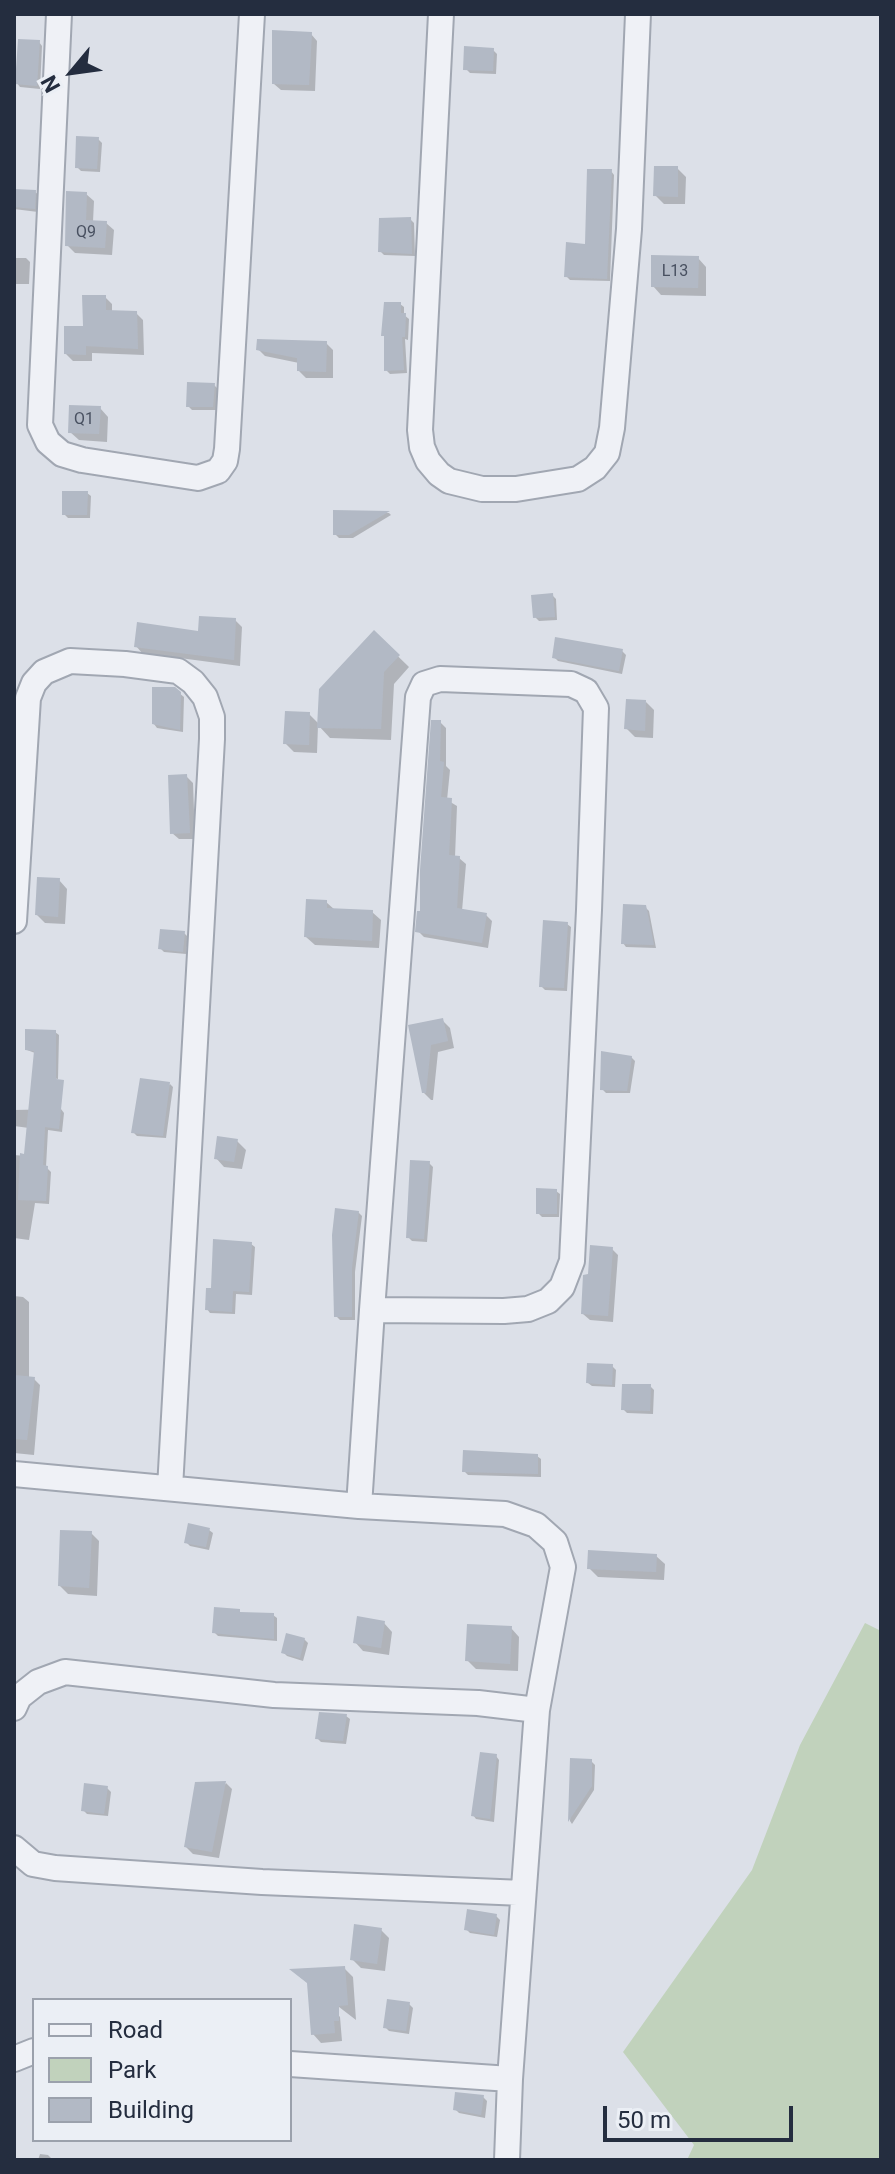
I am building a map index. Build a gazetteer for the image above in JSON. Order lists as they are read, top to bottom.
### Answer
{
  "house_numbers": ["Q9", "L13", "Q1"],
  "legend": ["Road", "Park", "Building"],
  "scale_bar": "50 m",
  "north": "bottom left"
}
